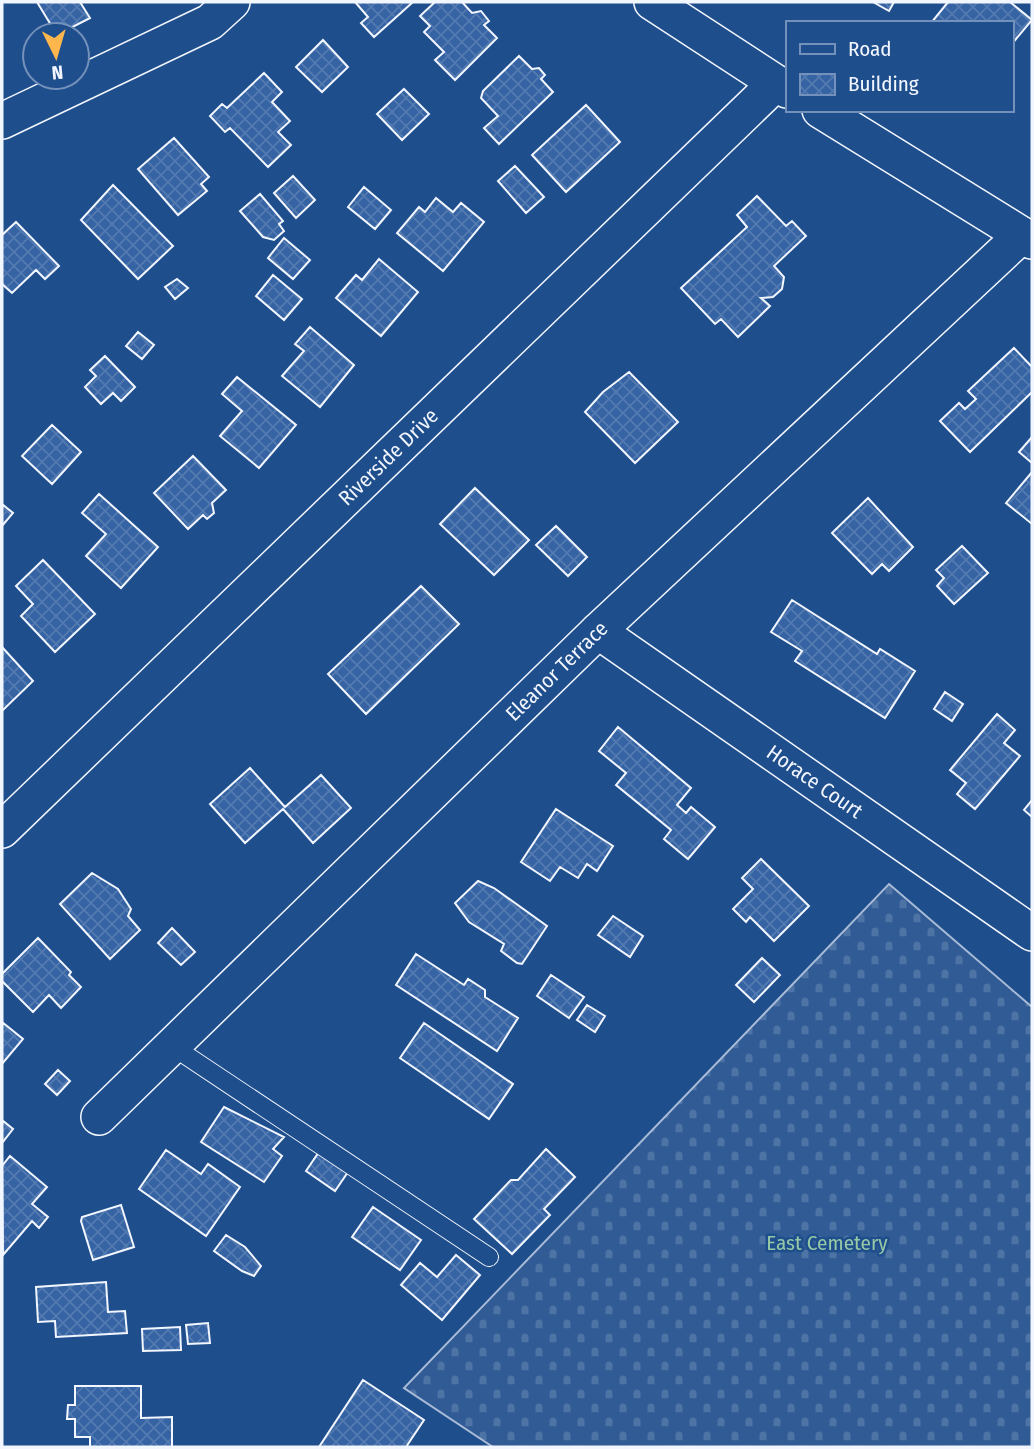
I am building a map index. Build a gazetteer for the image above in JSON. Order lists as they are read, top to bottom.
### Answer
{
  "streets": {
    "street": ["Riverside Drive", "Eleanor Terrace", "Horace Court"]
  },
  "crossings": [
    ["Eleanor Terrace", "Horace Court"]
  ],
  "parks": ["East Cemetery"],
  "legend": ["Road", "Building"],
  "north": "bottom"
}
